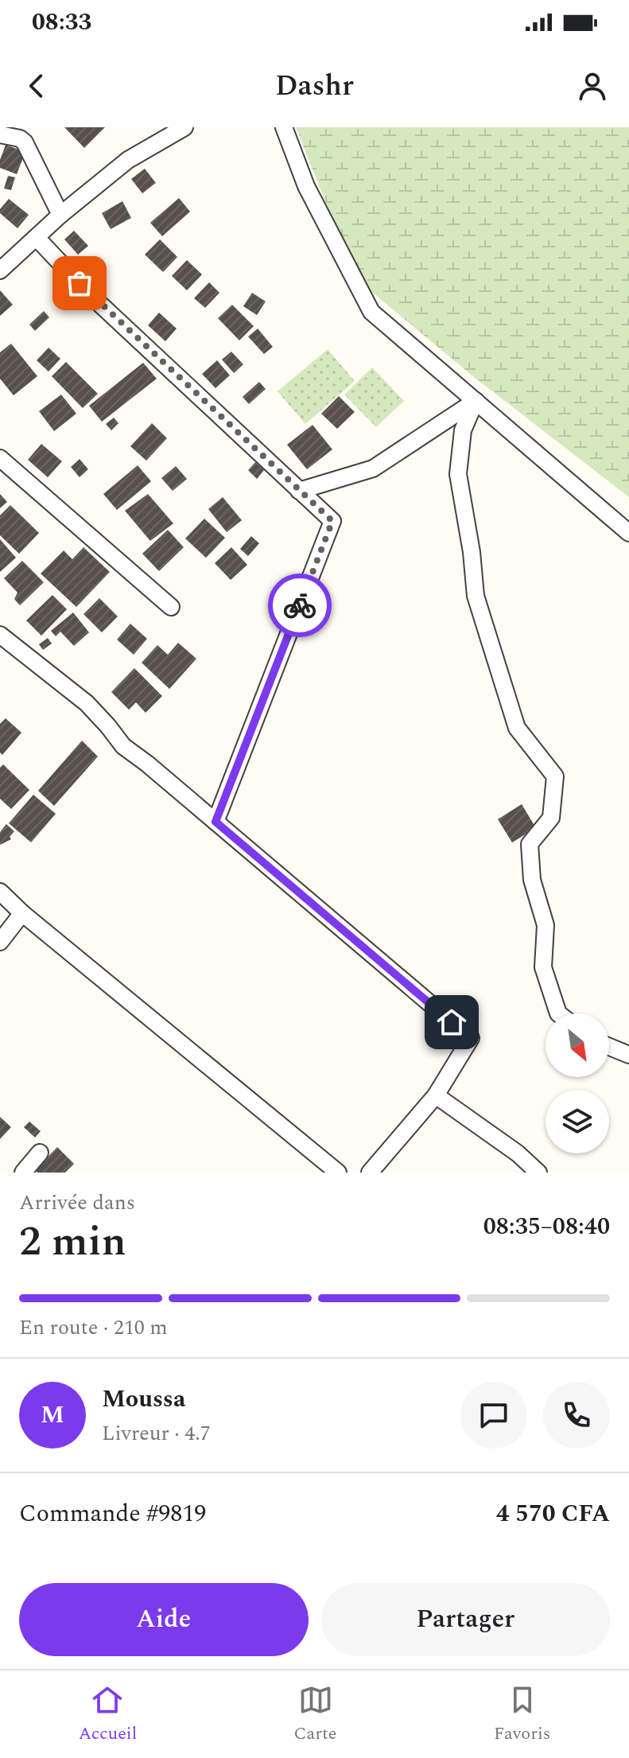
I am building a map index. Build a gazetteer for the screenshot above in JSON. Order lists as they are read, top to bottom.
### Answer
{
  "north": "bottom right",
  "page": {
    "status": "08:33",
    "header": "Dashr",
    "heading": ["2 min", "Arrivée dans", "08:35–08:40"],
    "panel": [
      "Moussa",
      "Livreur · 4.7",
      "Commande #9819",
      "4 570 CFA"
    ],
    "bar": "En route · 210 m",
    "round": "M",
    "buttons": ["Aide", "Partager"],
    "tabs": ["Accueil", "Carte", "Favoris"]
  }
}
